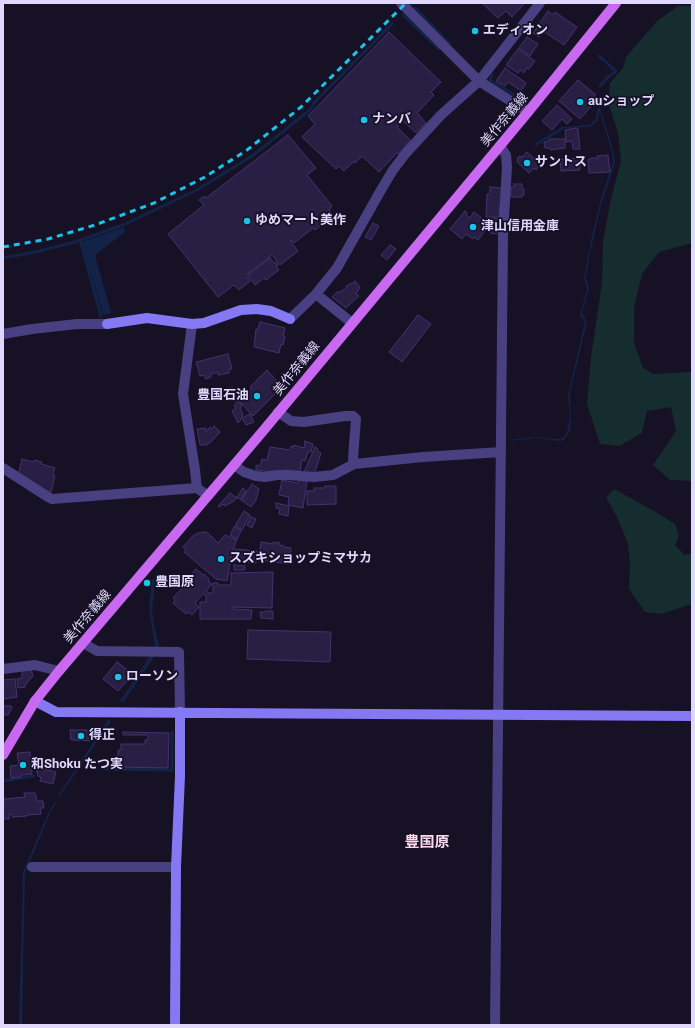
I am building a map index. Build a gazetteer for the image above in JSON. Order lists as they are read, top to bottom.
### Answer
{
  "streets": {
    "main road": ["美作奈義線"]
  },
  "districts": ["豊国原"],
  "places": [
    "エディオン",
    "auショップ",
    "ナンバ",
    "サントス",
    "ゆめマート美作",
    "津山信用金庫",
    "豊国石油",
    "スズキショップミマサカ",
    "豊国原",
    "ローソン",
    "得正",
    "和Shoku たつ実"
  ]
}
